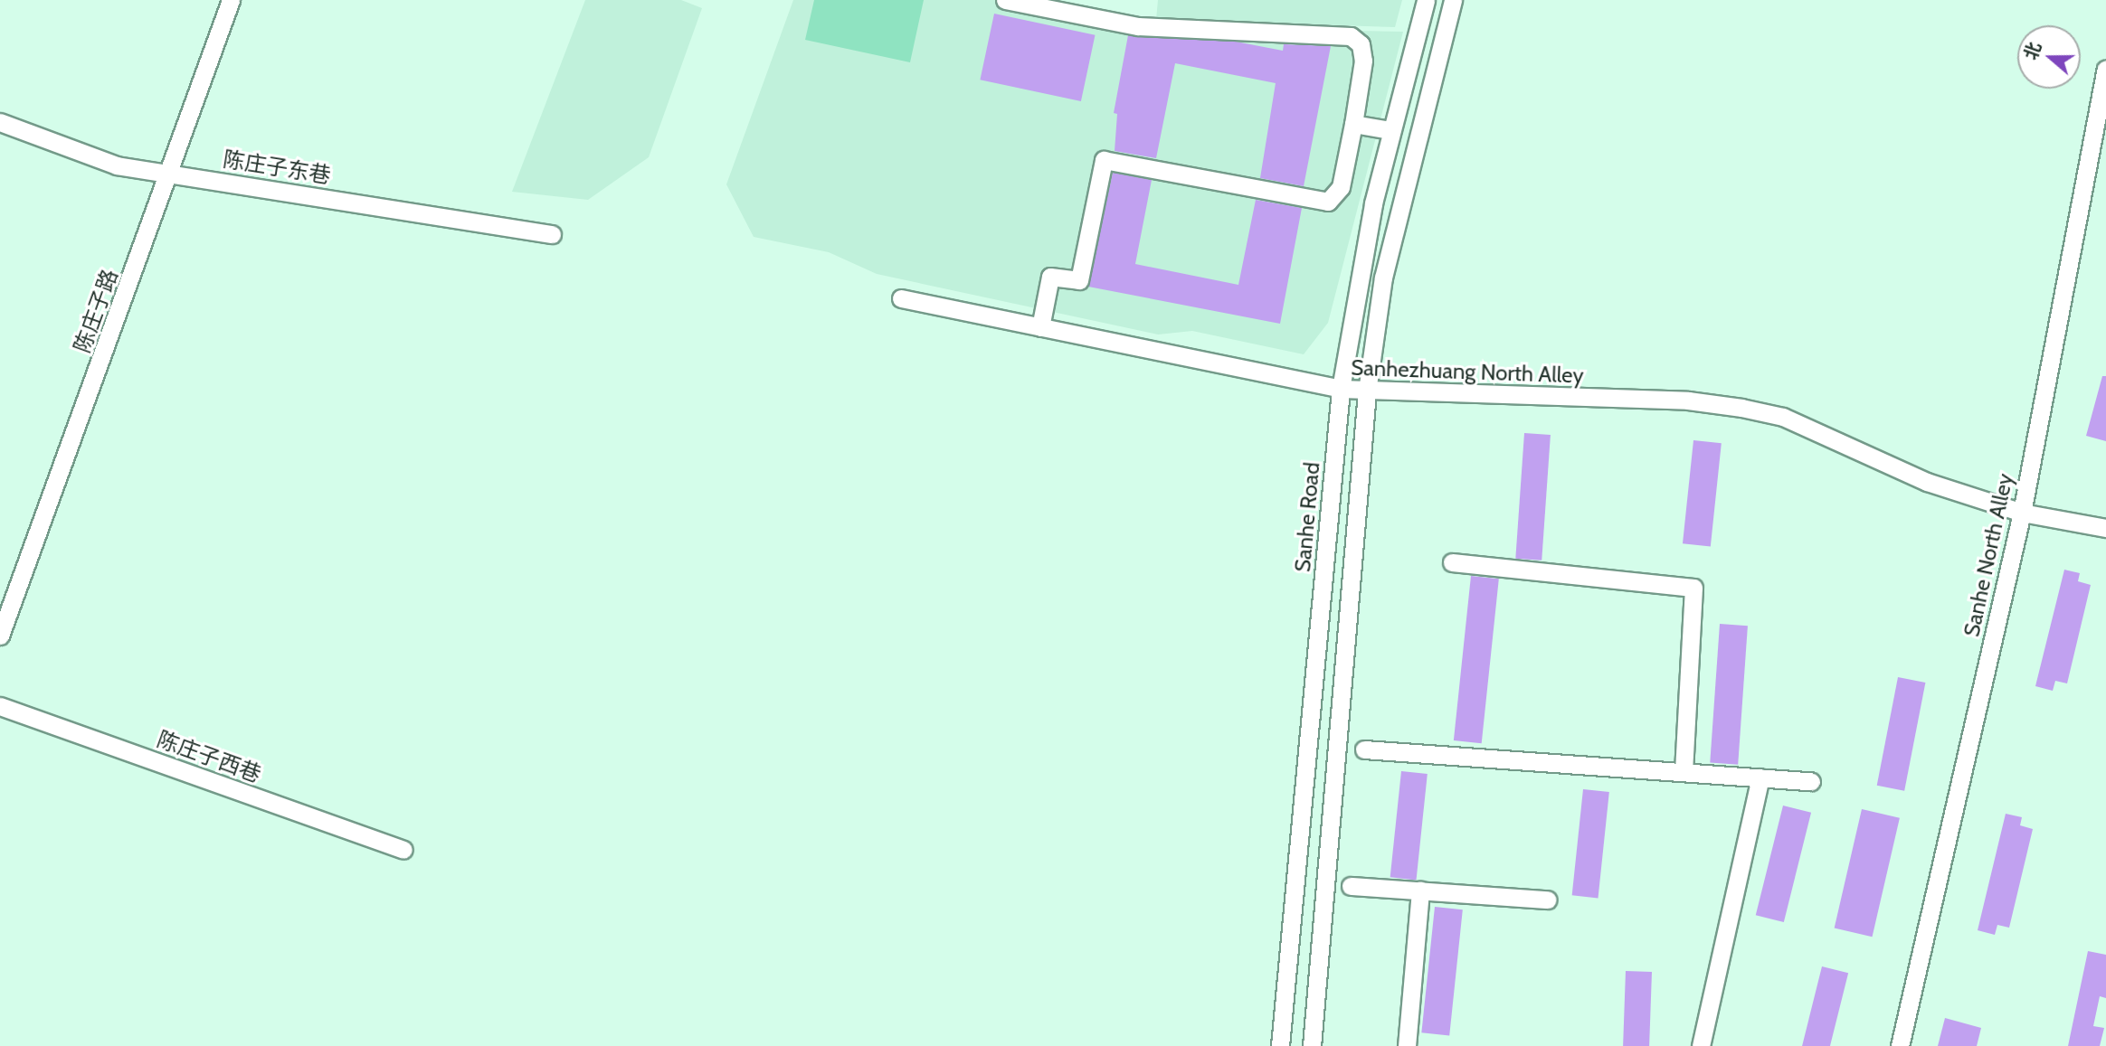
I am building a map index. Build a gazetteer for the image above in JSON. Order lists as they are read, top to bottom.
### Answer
{
  "streets": {
    "street": [
      "陈庄子东巷",
      "陈庄子路",
      "Sanhezhuang North Alley",
      "Sanhe Road",
      "Sanhe North Alley",
      "陈庄子西巷"
    ]
  },
  "crossings": [
    ["陈庄子东巷", "陈庄子路"],
    ["Sanhezhuang North Alley", "Sanhe Road"],
    ["Sanhezhuang North Alley", "Sanhe North Alley"]
  ],
  "north": "left"
}
